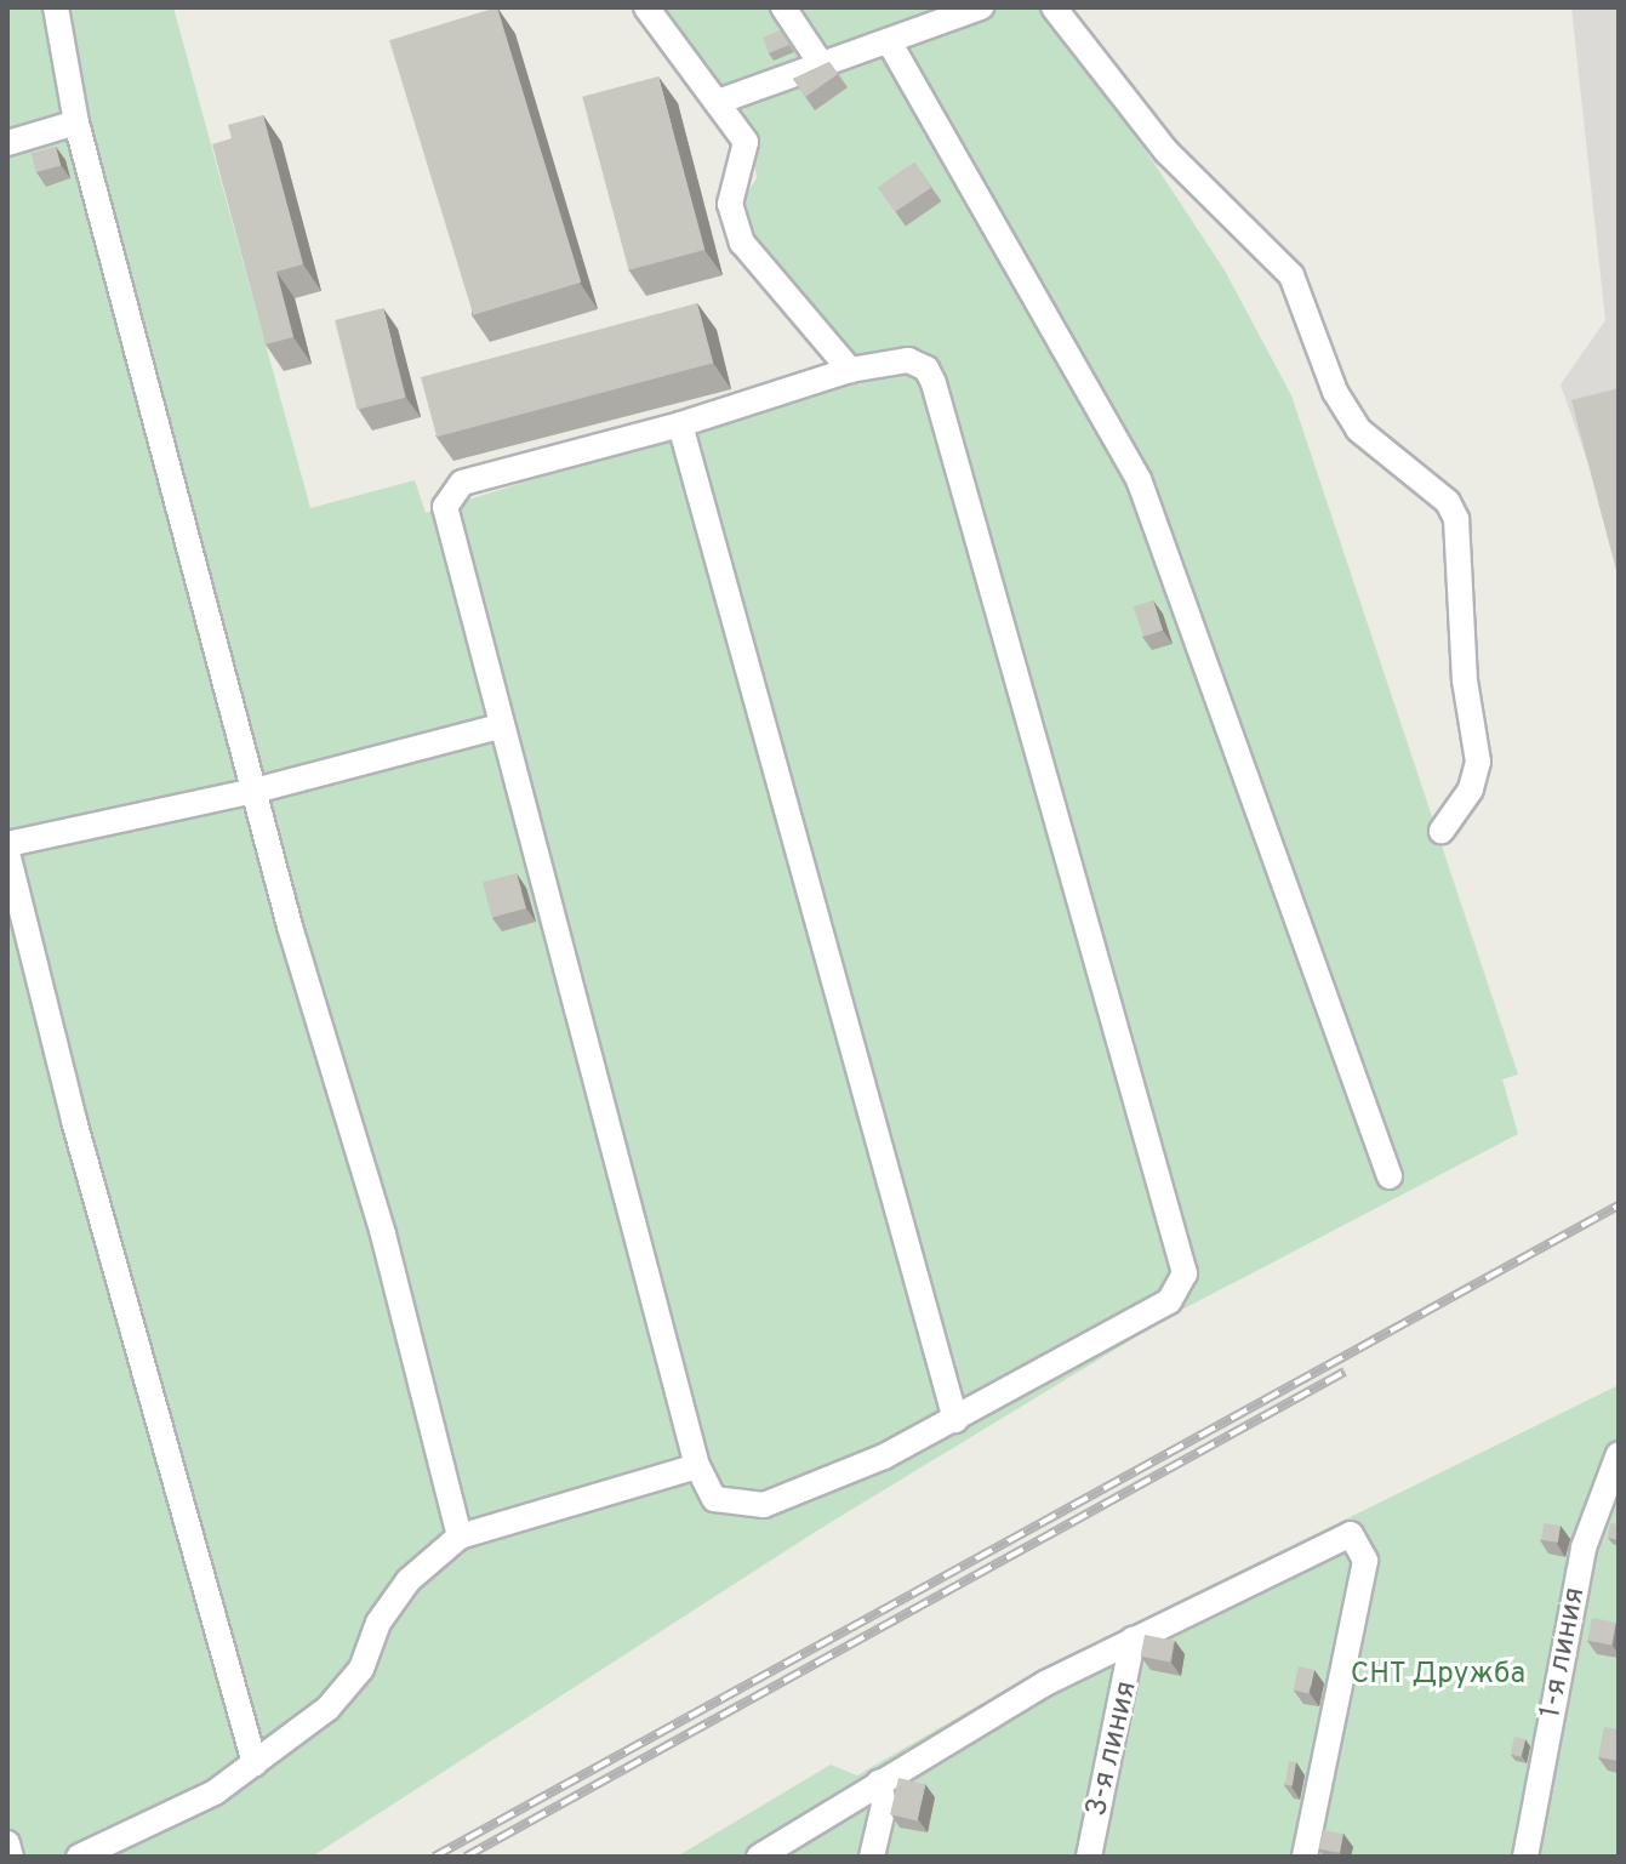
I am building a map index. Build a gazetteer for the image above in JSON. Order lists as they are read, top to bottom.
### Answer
{
  "streets": {
    "street": ["1-я линия", "3-я линия"]
  },
  "parks": ["СНТ Дружба"]
}
